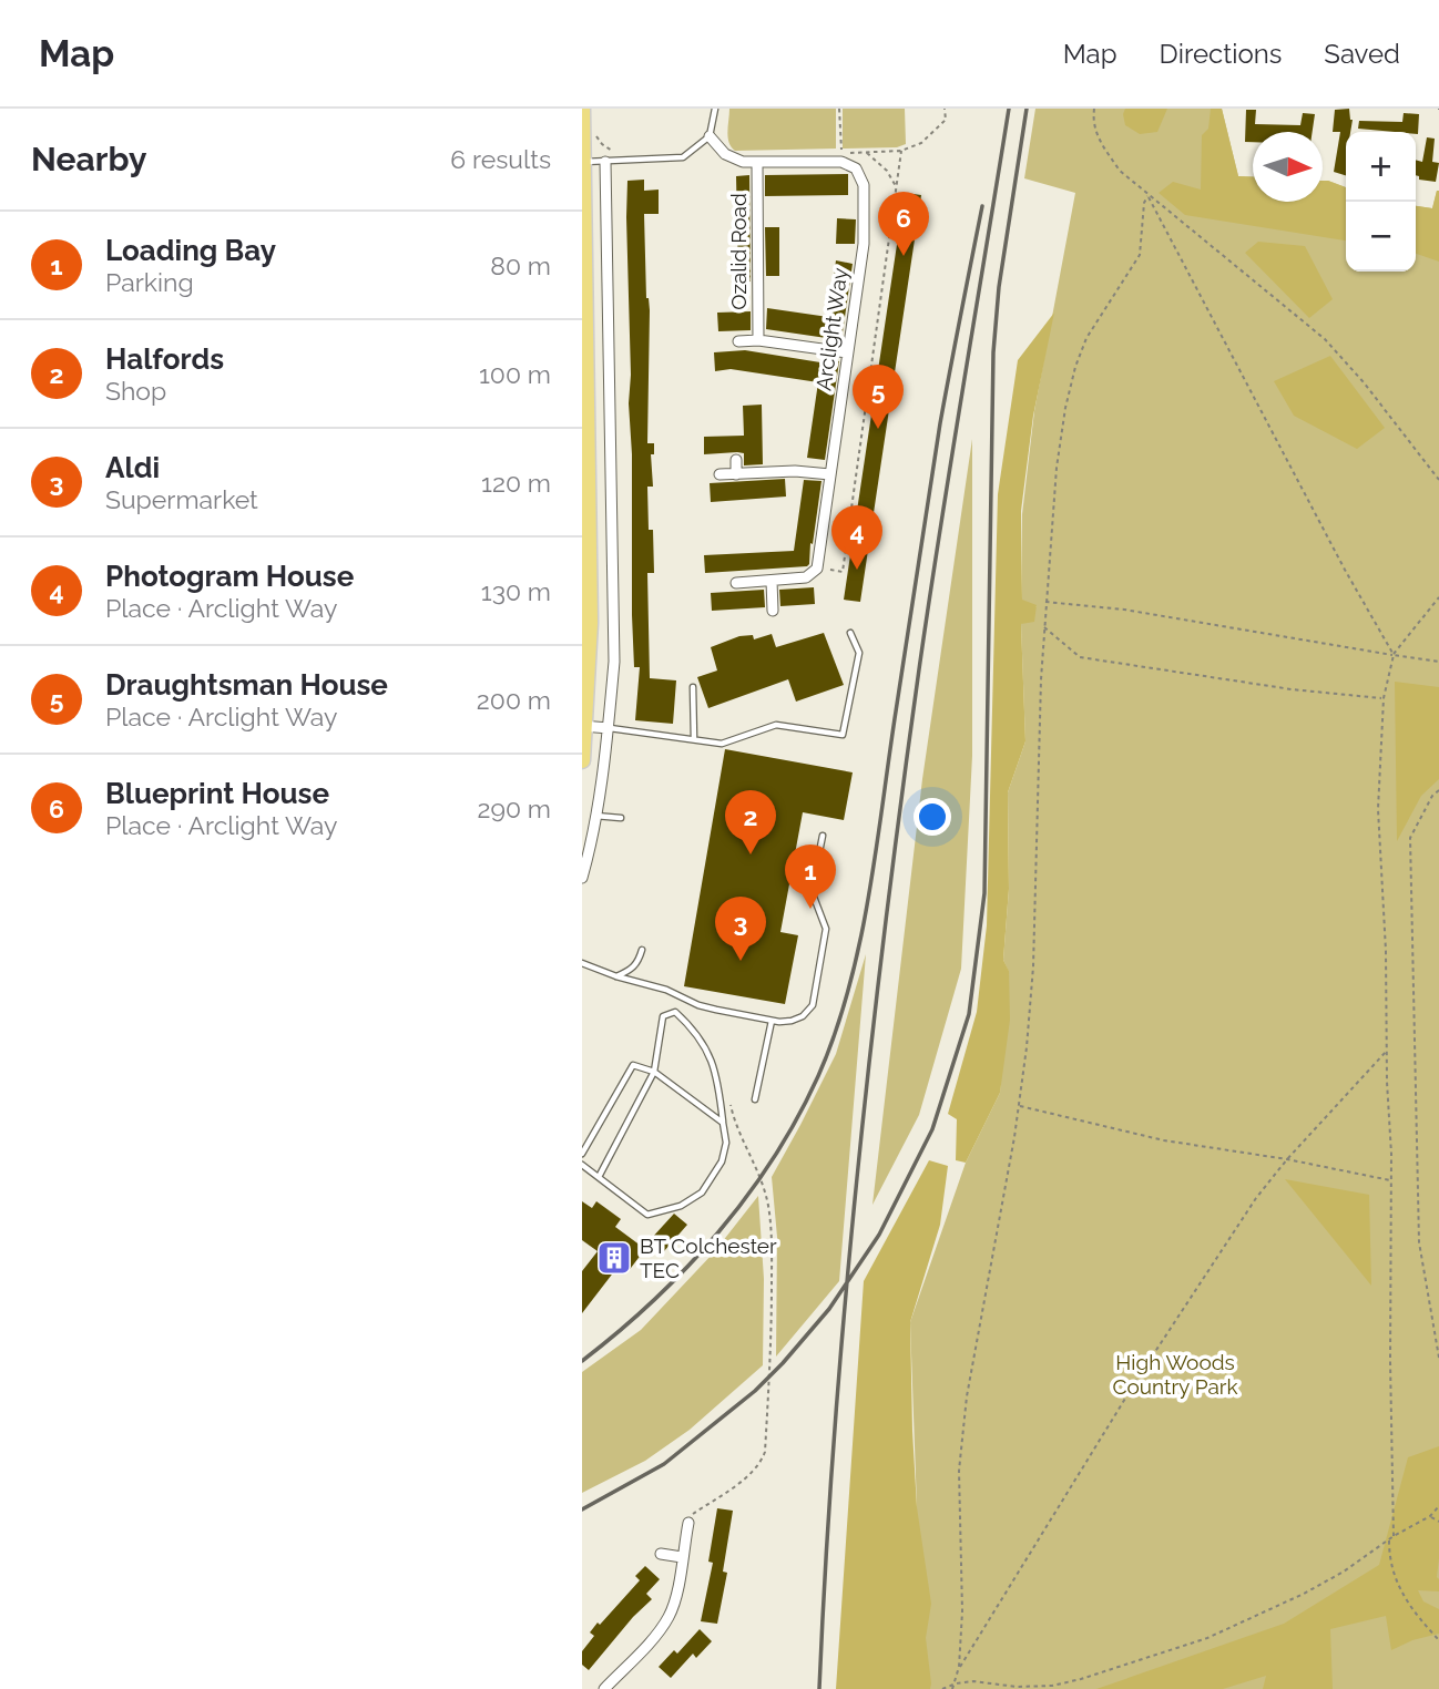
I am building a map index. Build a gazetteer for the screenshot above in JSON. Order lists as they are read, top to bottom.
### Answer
{
  "streets": {
    "street": ["Ozalid Road", "Arclight Way"]
  },
  "crossings": [
    ["Ozalid Road", "Arclight Way"]
  ],
  "parks": ["High Woods Country Park"],
  "places": {
    "building": ["BT Colchester TEC"]
  },
  "north": "right",
  "page": {
    "header": "Map",
    "nav": ["Map", "Directions", "Saved"],
    "heading": ["Nearby", "6 results"],
    "map_buttons": ["+", "−"],
    "pins": [
      "6",
      "5",
      "4",
      "2",
      "1",
      "3"
    ],
    "list": [
      {
        "mark": "1",
        "name": "Loading Bay",
        "note": "Parking",
        "value": "80 m"
      },
      {
        "mark": "2",
        "name": "Halfords",
        "note": "Shop",
        "value": "100 m"
      },
      {
        "mark": "3",
        "name": "Aldi",
        "note": "Supermarket",
        "value": "120 m"
      },
      {
        "mark": "4",
        "name": "Photogram House",
        "note": "Place · Arclight Way",
        "value": "130 m"
      },
      {
        "mark": "5",
        "name": "Draughtsman House",
        "note": "Place · Arclight Way",
        "value": "200 m"
      },
      {
        "mark": "6",
        "name": "Blueprint House",
        "note": "Place · Arclight Way",
        "value": "290 m"
      }
    ]
  }
}
